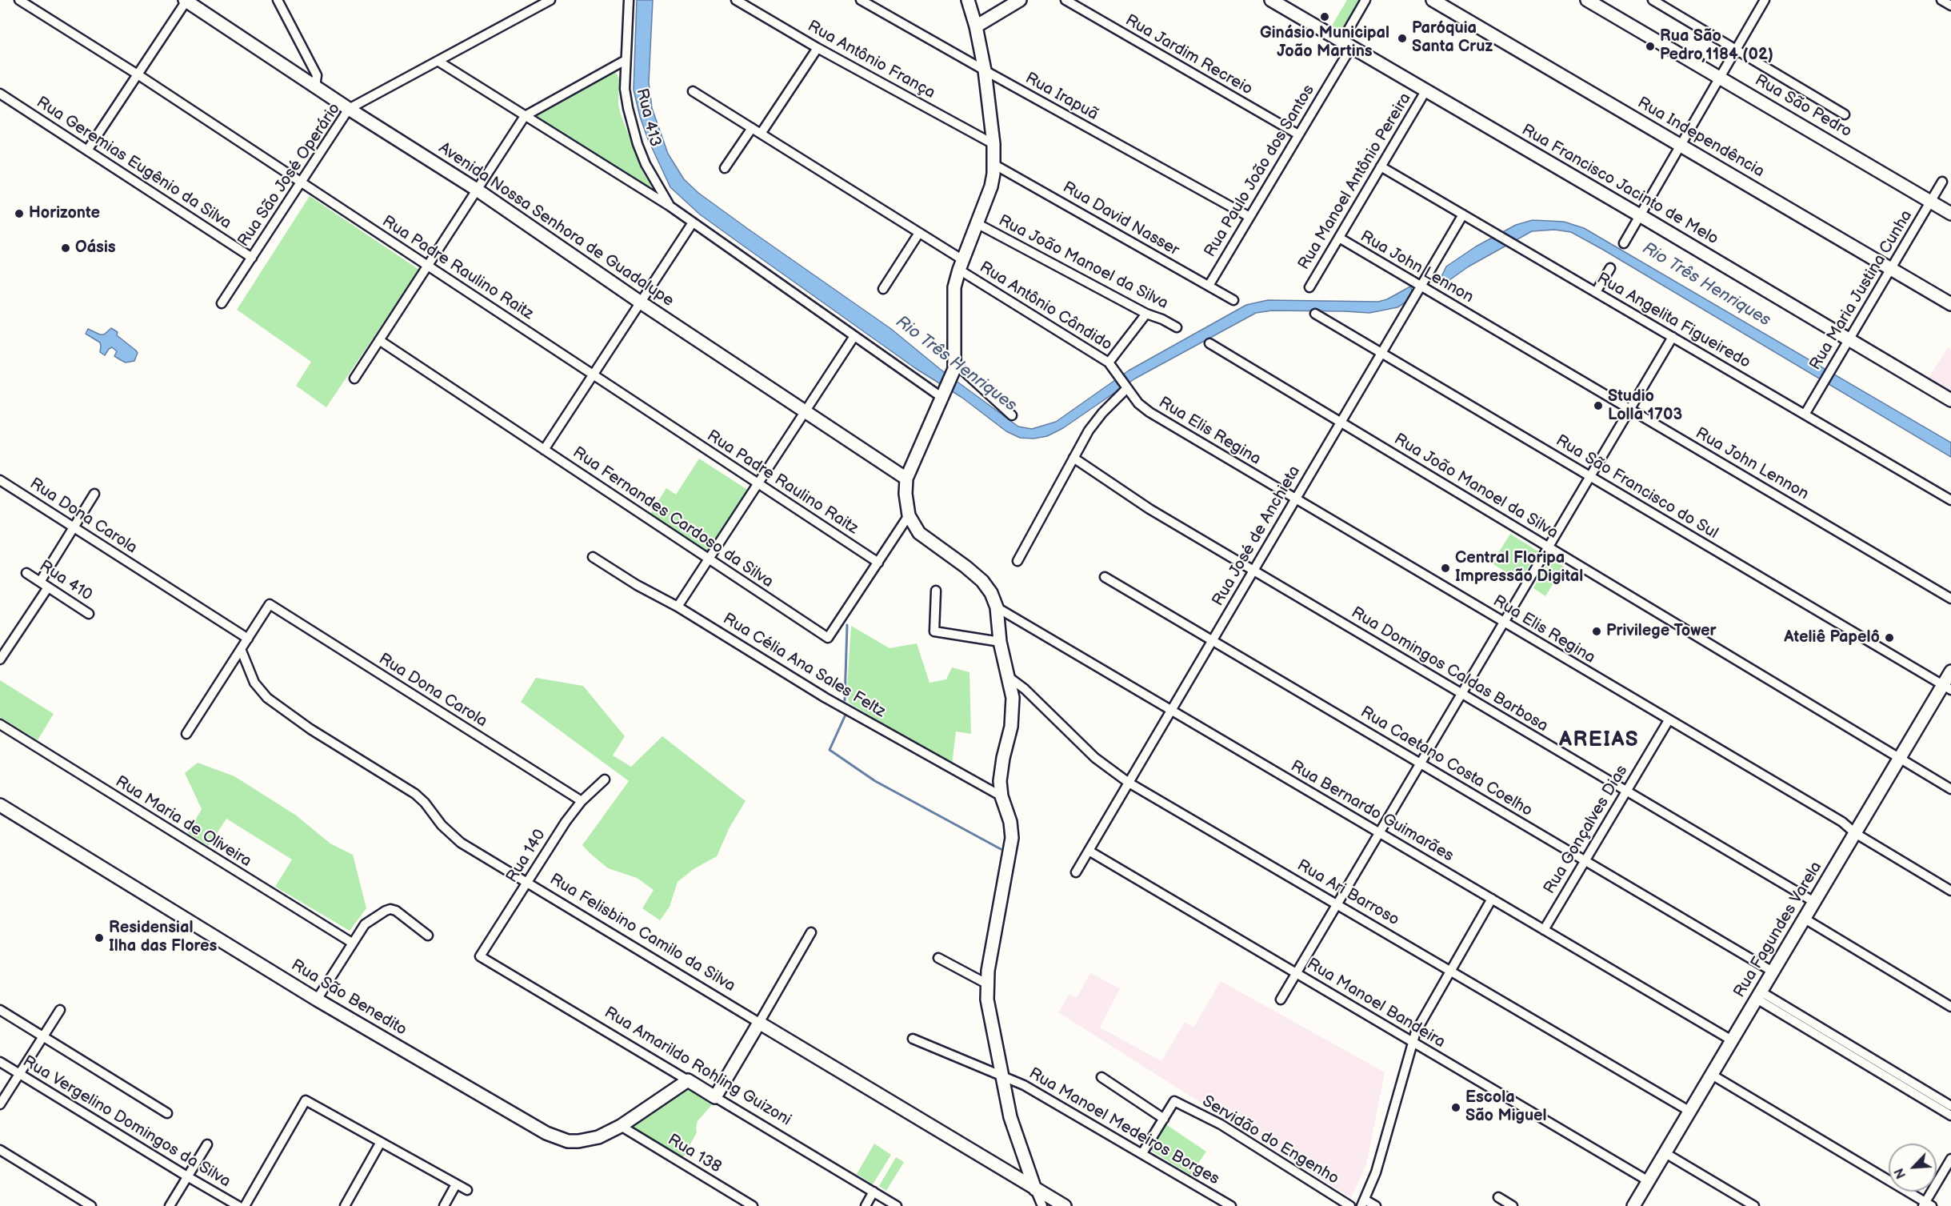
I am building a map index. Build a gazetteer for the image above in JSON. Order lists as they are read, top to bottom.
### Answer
{
  "streets": {
    "street": [
      "Rua Jardim Recreio",
      "Rua Antônio França",
      "Rua Irapuã",
      "Rua São Pedro",
      "Rua 413",
      "Rua Independência",
      "Rua Geremias Eugênio da Silva",
      "Rua Paulo João dos Santos",
      "Rua São José Operário",
      "Rua Manoel Antônio Pereira",
      "Rua Francisco Jacinto de Melo",
      "Rua David Nasser",
      "Avenida Nossa Senhora de Guadalupe",
      "Rua João Manoel da Silva",
      "Rua John Lennon",
      "Rua Padre Raulino Raitz",
      "Rua Maria Justina Cunha",
      "Rua Antônio Cândido",
      "Rua Angelita Figueiredo",
      "Rua Elis Regina",
      "Rua São Francisco do Sul",
      "Rua Dona Carola",
      "Rua Fernandes Cardoso da Silva",
      "Rua José de Anchieta",
      "Rua 410",
      "Rua Célia Ana Sales Feltz",
      "Rua Domingos Caldas Barbosa",
      "Rua Caetano Costa Coelho",
      "Rua Bernardo Guimarães",
      "Rua Maria de Oliveira",
      "Rua Gonçalves Dias",
      "Rua 140",
      "Rua Ari Barroso",
      "Rua Fagundes Varela",
      "Rua Felisbino Camilo da Silva",
      "Rua São Benedito",
      "Rua Manoel Bandeira",
      "Rua Amarildo Rohling Guizoni",
      "Rua Vergelino Domingos da Silva",
      "Rua Manoel Medeiros Borges",
      "Servidão do Engenho",
      "Rua 138"
    ]
  },
  "crossings": [
    ["Rua Jardim Recreio", "Rua Paulo João dos Santos"],
    ["Rua Irapuã", "Rua Paulo João dos Santos"],
    ["Rua São Pedro", "Rua Maria Justina Cunha"],
    ["Rua Independência", "Rua Maria Justina Cunha"],
    ["Rua Geremias Eugênio da Silva", "Rua São José Operário"],
    ["Rua Paulo João dos Santos", "Rua Francisco Jacinto de Melo"],
    ["Rua Paulo João dos Santos", "Rua David Nasser"],
    ["Rua São José Operário", "Avenida Nossa Senhora de Guadalupe"],
    ["Rua São José Operário", "Rua Padre Raulino Raitz"],
    ["Rua Manoel Antônio Pereira", "Rua Francisco Jacinto de Melo"],
    ["Rua Manoel Antônio Pereira", "Rua John Lennon"],
    ["Rua Manoel Antônio Pereira", "Rua Angelita Figueiredo"],
    ["Rua Francisco Jacinto de Melo", "Rua Maria Justina Cunha"],
    ["Rua João Manoel da Silva", "Rua José de Anchieta"],
    ["Rua João Manoel da Silva", "Rua Fagundes Varela"],
    ["Rua John Lennon", "Rua José de Anchieta"],
    ["Rua Padre Raulino Raitz", "Rua Fernandes Cardoso da Silva"],
    ["Rua Maria Justina Cunha", "Rua Angelita Figueiredo"],
    ["Rua Antônio Cândido", "Rua Elis Regina"],
    ["Rua Angelita Figueiredo", "Rua José de Anchieta"],
    ["Rua Elis Regina", "Rua José de Anchieta"],
    ["Rua Elis Regina", "Rua Gonçalves Dias"],
    ["Rua Elis Regina", "Rua Fagundes Varela"],
    ["Rua São Francisco do Sul", "Rua José de Anchieta"],
    ["Rua São Francisco do Sul", "Rua Fagundes Varela"],
    ["Rua Dona Carola", "Rua 140"],
    ["Rua José de Anchieta", "Rua Domingos Caldas Barbosa"],
    ["Rua José de Anchieta", "Rua Caetano Costa Coelho"],
    ["Rua José de Anchieta", "Rua Bernardo Guimarães"],
    ["Rua José de Anchieta", "Rua Ari Barroso"],
    ["Rua José de Anchieta", "Rua Manoel Bandeira"],
    ["Rua Domingos Caldas Barbosa", "Rua Gonçalves Dias"],
    ["Rua Domingos Caldas Barbosa", "Rua Fagundes Varela"],
    ["Rua Caetano Costa Coelho", "Rua Gonçalves Dias"],
    ["Rua Caetano Costa Coelho", "Rua Fagundes Varela"],
    ["Rua Bernardo Guimarães", "Rua Gonçalves Dias"],
    ["Rua Bernardo Guimarães", "Rua Fagundes Varela"],
    ["Rua 140", "Rua Felisbino Camilo da Silva"],
    ["Rua 140", "Rua Amarildo Rohling Guizoni"],
    ["Rua Ari Barroso", "Rua Fagundes Varela"],
    ["Rua Fagundes Varela", "Rua Manoel Bandeira"],
    ["Rua São Benedito", "Rua Amarildo Rohling Guizoni"],
    ["Rua São Benedito", "Rua 138"]
  ],
  "districts": ["AREIAS"],
  "water": ["Rio Três Henriques"],
  "places": [
    "Ginásio Municipal João Martins",
    "Paróquia Santa Cruz",
    "Rua São Pedro,1184 (02)",
    "Horizonte",
    "Oásis",
    "Studio Lolla 1703",
    "Central Floripa Impressão Digital",
    "Privilege Tower",
    "Ateliê Papelô",
    "Residensial Ilha das Flores",
    "Escola São Miguel"
  ],
  "north": "bottom left"
}
